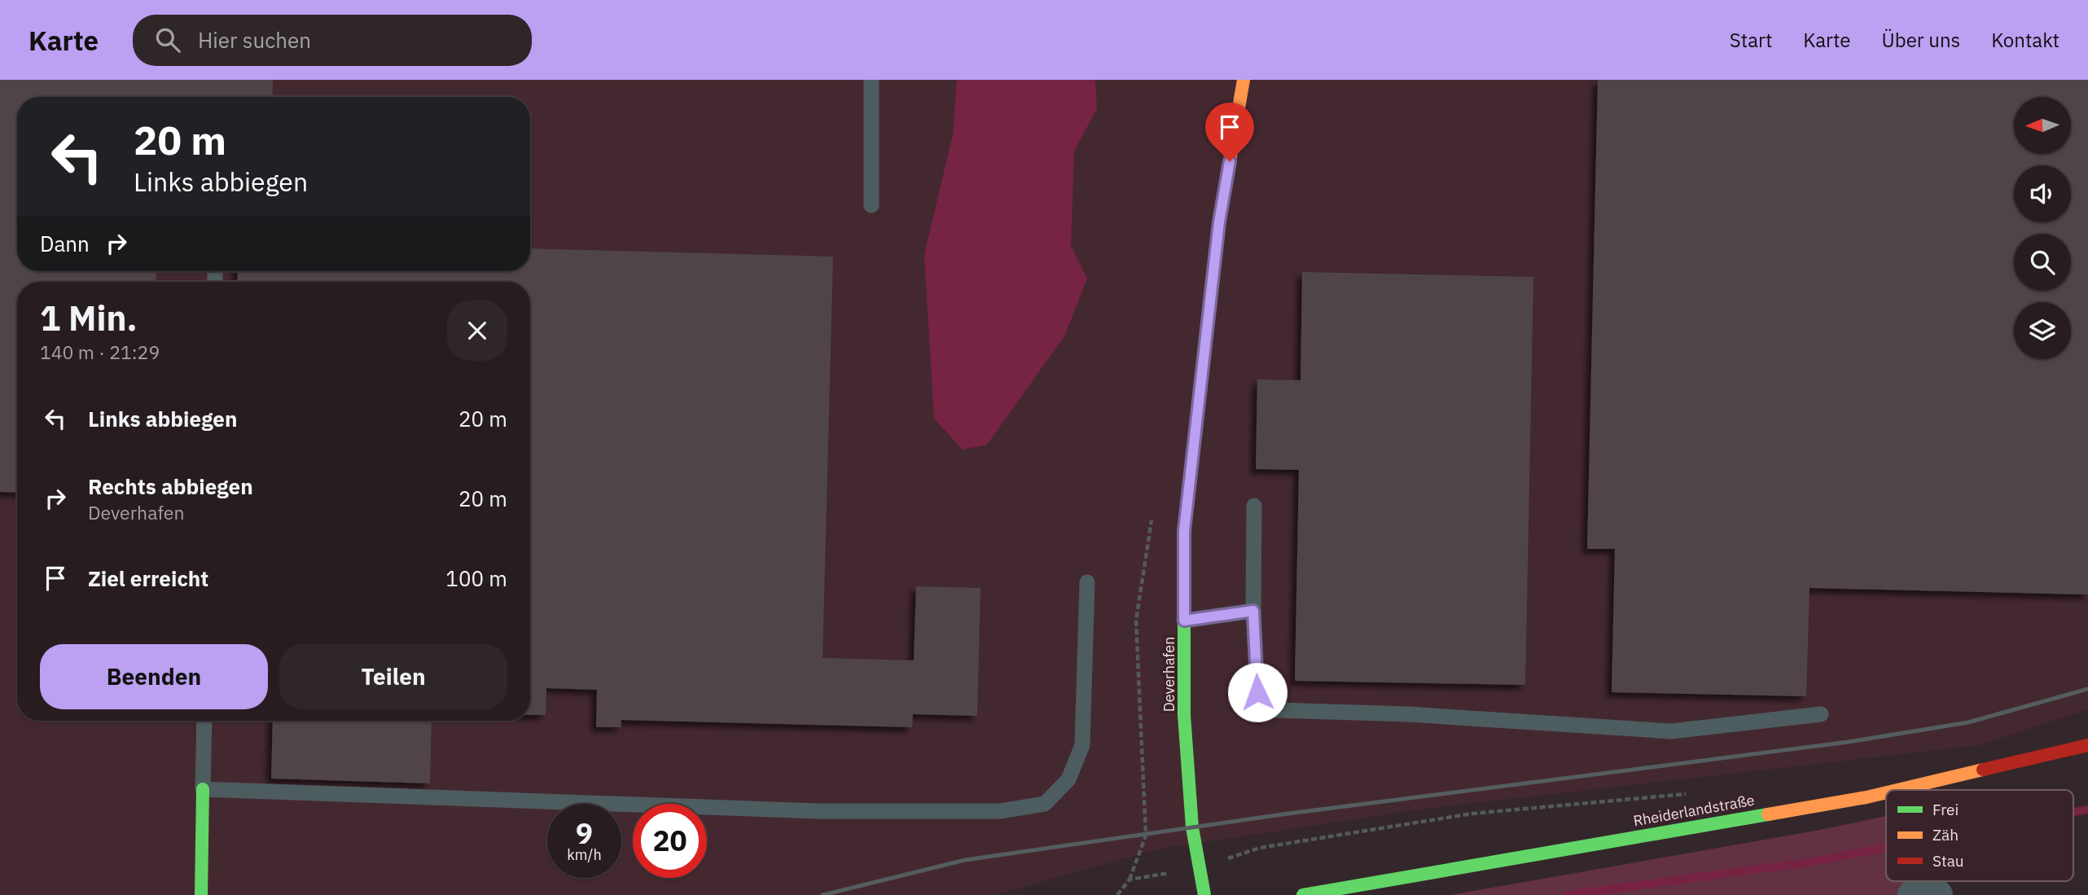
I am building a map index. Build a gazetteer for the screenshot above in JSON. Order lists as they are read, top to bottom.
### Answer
{
  "streets": {
    "street": ["Deverhafen", "Rheiderlandstraße"]
  },
  "legend": ["Frei", "Zäh", "Stau"],
  "north": "left",
  "page": {
    "header": "Karte",
    "search": "Hier suchen",
    "nav": [
      "Start",
      "Karte",
      "Über uns",
      "Kontakt"
    ],
    "turn": ["20 m", "Links abbiegen"],
    "then": "Dann",
    "heading": ["1 Min.", "140 m · 21:29"],
    "list": [
      {
        "name": "Links abbiegen",
        "value": "20 m"
      },
      {
        "name": "Rechts abbiegen",
        "note": "Deverhafen",
        "value": "20 m"
      },
      {
        "name": "Ziel erreicht",
        "value": "100 m"
      }
    ],
    "buttons": ["Beenden", "Teilen"],
    "speed": "9 km/h",
    "limit": "20"
  }
}
